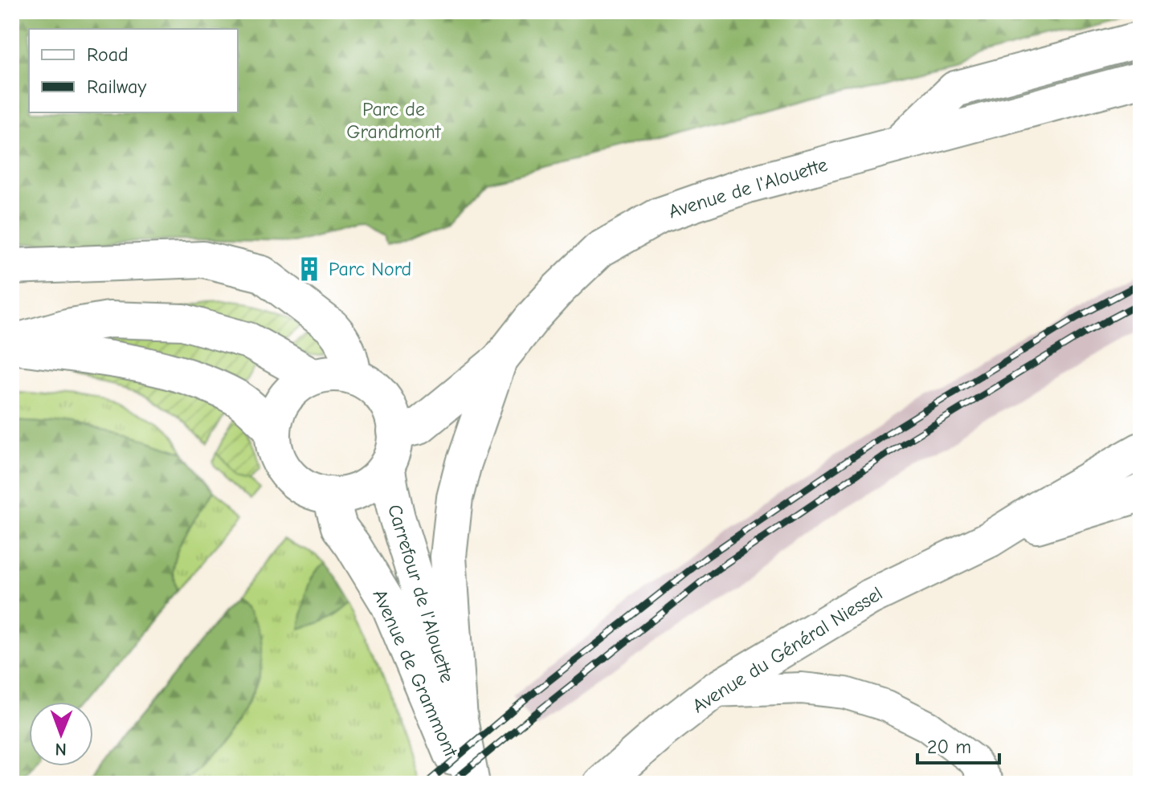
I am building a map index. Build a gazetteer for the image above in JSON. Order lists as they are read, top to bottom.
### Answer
{
  "streets": {
    "main road": [
      "Avenue de l'Alouette",
      "Carrefour de l'Alouette",
      "Avenue du Général Niessel",
      "Avenue de Grammont"
    ]
  },
  "crossings": [
    ["Avenue de l'Alouette", "Carrefour de l'Alouette"],
    ["Carrefour de l'Alouette", "Avenue de Grammont"]
  ],
  "parks": ["Parc de Grandmont"],
  "places": {
    "building": ["Parc Nord"]
  },
  "legend": ["Road", "Railway"],
  "scale_bar": "20 m",
  "north": "bottom"
}
